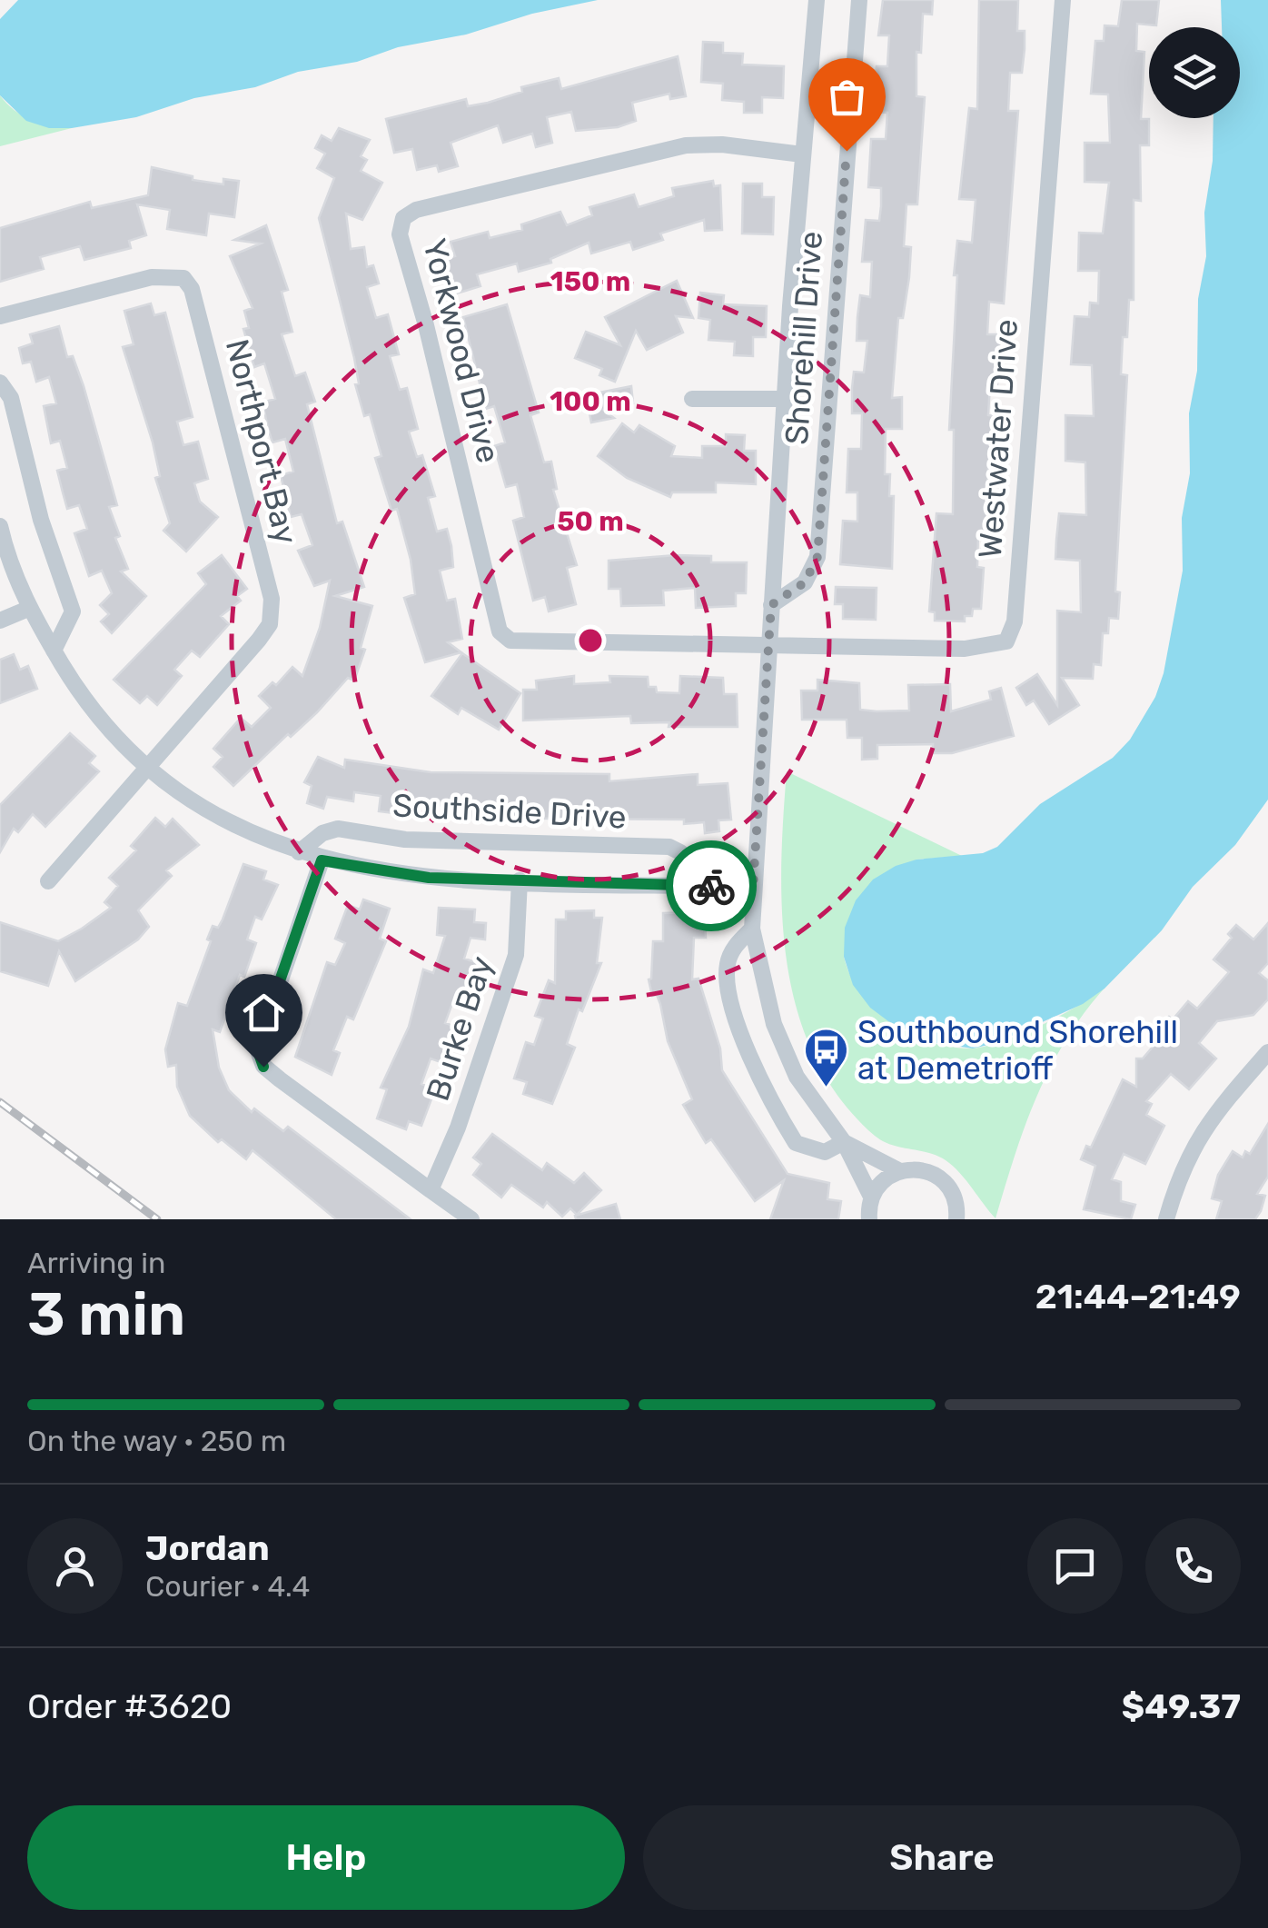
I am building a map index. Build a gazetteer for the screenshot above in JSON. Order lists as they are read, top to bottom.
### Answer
{
  "streets": {
    "street": [
      "Shorehill Drive",
      "Yorkwood Drive",
      "Westwater Drive",
      "Northport Bay",
      "Southside Drive",
      "Burke Bay"
    ]
  },
  "crossings": [
    ["Shorehill Drive", "Yorkwood Drive"],
    ["Shorehill Drive", "Westwater Drive"],
    ["Shorehill Drive", "Southside Drive"],
    ["Yorkwood Drive", "Westwater Drive"],
    ["Northport Bay", "Southside Drive"],
    ["Southside Drive", "Burke Bay"]
  ],
  "places": {
    "bus stop": ["Southbound Shorehill at Demetrioff"]
  },
  "page": {
    "heading": ["3 min", "Arriving in", "21:44–21:49"],
    "panel": [
      "Jordan",
      "Courier · 4.4",
      "Order #3620",
      "$49.37"
    ],
    "bar": "On the way · 250 m",
    "buttons": ["Help", "Share"]
  },
  "rings": ["150 m", "100 m", "50 m"]
}
